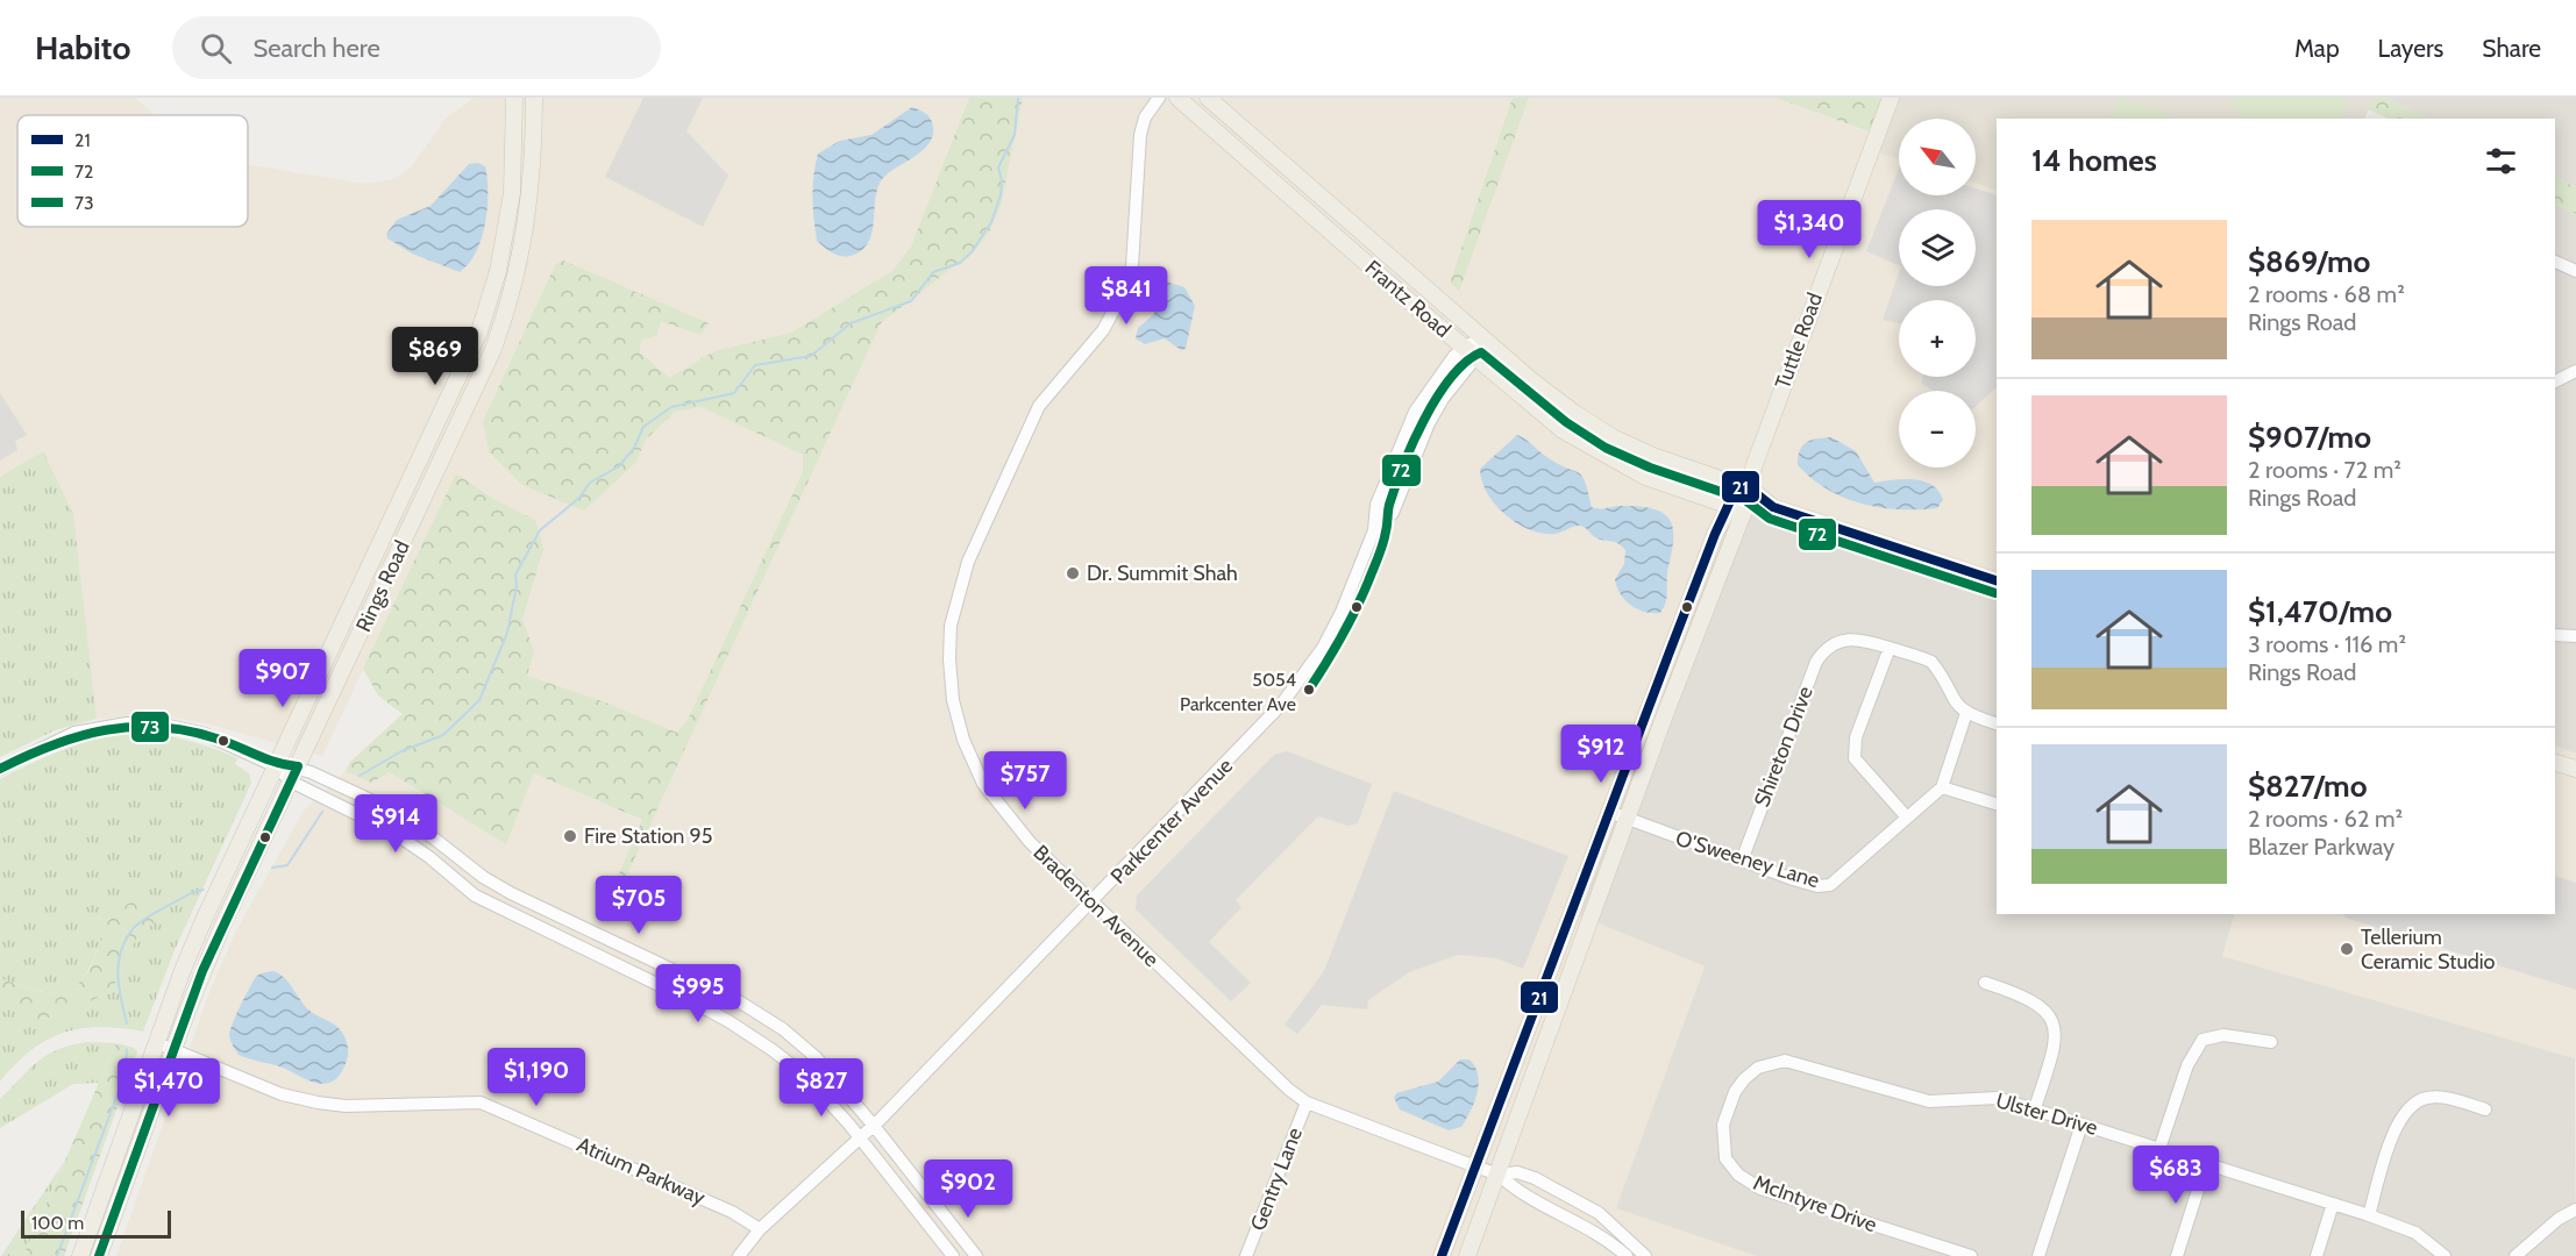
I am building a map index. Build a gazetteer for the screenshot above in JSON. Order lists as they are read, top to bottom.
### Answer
{
  "streets": {
    "main road": ["Frantz Road", "Tuttle Road", "Rings Road"],
    "street": [
      "Shireton Drive",
      "Parkcenter Avenue",
      "O'Sweeney Lane",
      "Bradenton Avenue",
      "Ulster Drive",
      "Atrium Parkway",
      "Gentry Lane",
      "McIntyre Drive"
    ]
  },
  "crossings": [
    ["Frantz Road", "Tuttle Road"],
    ["Frantz Road", "Parkcenter Avenue"],
    ["Rings Road", "Atrium Parkway"],
    ["Shireton Drive", "O'Sweeney Lane"],
    ["Parkcenter Avenue", "Bradenton Avenue"],
    ["Parkcenter Avenue", "Atrium Parkway"],
    ["Bradenton Avenue", "Gentry Lane"],
    ["Ulster Drive", "McIntyre Drive"]
  ],
  "places": [
    "Dr. Summit Shah",
    "5054 Parkcenter Ave",
    "Fire Station 95",
    "Tellerium Ceramic Studio"
  ],
  "lines": ["transit line 72", "transit line 21", "transit line 73"],
  "legend": ["21", "72", "73"],
  "scale_bar": "100 m",
  "north": "top left",
  "page": {
    "header": "Habito",
    "search": "Search here",
    "nav": ["Map", "Layers", "Share"],
    "map_buttons": ["+", "−"],
    "heading": "14 homes",
    "price": [
      "$1,340",
      "$841",
      "$869",
      "$907",
      "$912",
      "$757",
      "$914",
      "$705",
      "$995",
      "$1,190",
      "$1,470",
      "$827",
      "$683",
      "$902"
    ],
    "list": [
      {
        "name": "$869/mo",
        "note": "2 rooms · 68 m² · Rings Road"
      },
      {
        "name": "$907/mo",
        "note": "2 rooms · 72 m² · Rings Road"
      },
      {
        "name": "$1,470/mo",
        "note": "3 rooms · 116 m² · Rings Road"
      },
      {
        "name": "$827/mo",
        "note": "2 rooms · 62 m² · Blazer Parkway"
      }
    ],
    "scale": "100 m"
  }
}
